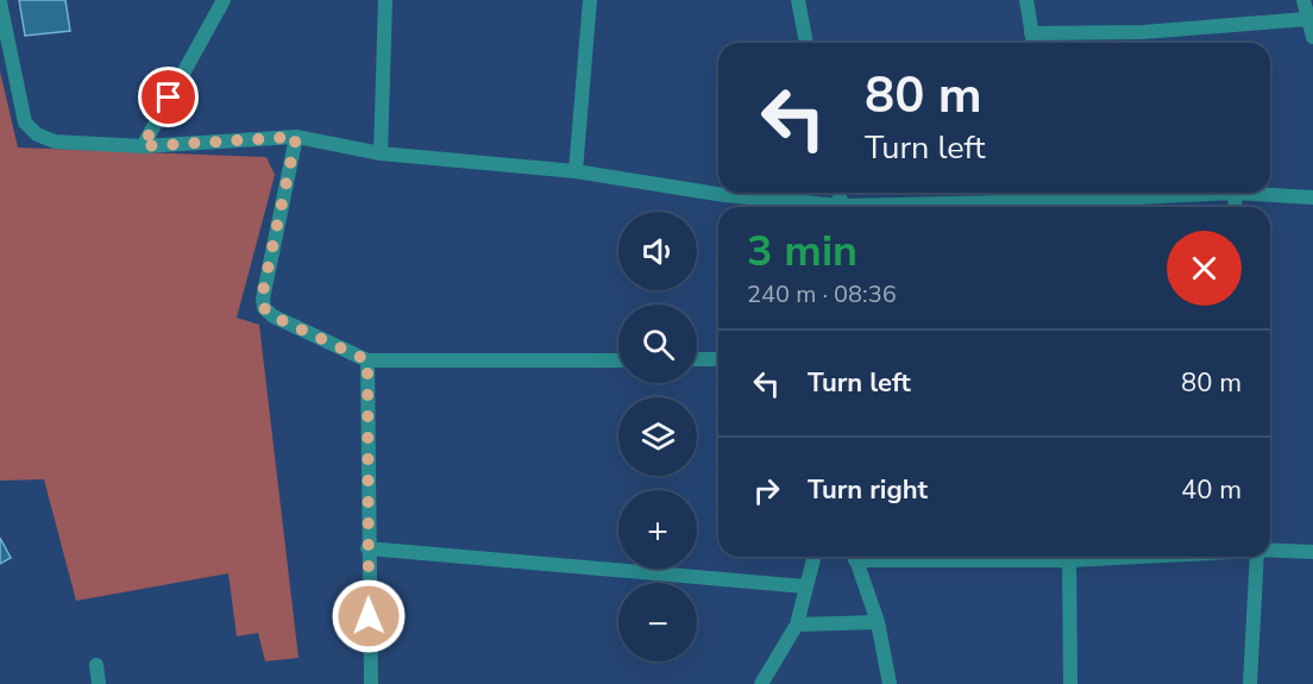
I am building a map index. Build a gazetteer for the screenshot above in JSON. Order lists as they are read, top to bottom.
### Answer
{
  "page": {
    "turn": ["80 m", "Turn left"],
    "heading": ["3 min", "240 m · 08:36"],
    "map_buttons": ["+", "−"],
    "list": [
      {
        "name": "Turn left",
        "value": "80 m"
      },
      {
        "name": "Turn right",
        "value": "40 m"
      }
    ]
  }
}
